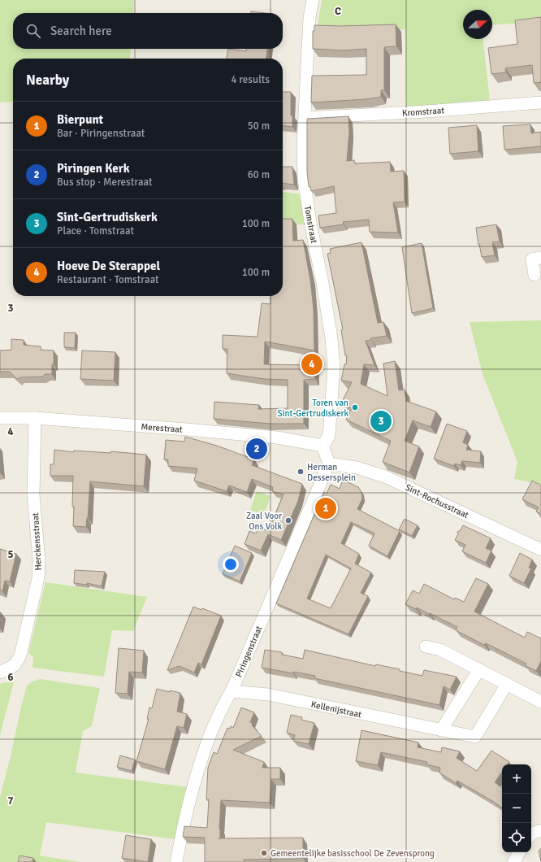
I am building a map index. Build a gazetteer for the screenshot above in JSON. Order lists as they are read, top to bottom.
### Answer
{
  "streets": {
    "street": [
      "Kromstraat",
      "Tomstraat",
      "Merestraat",
      "Sint-Rochusstraat",
      "Herckensstraat",
      "Piringenstraat",
      "Kellenijstraat"
    ]
  },
  "crossings": [
    ["Kromstraat", "Tomstraat"],
    ["Tomstraat", "Merestraat"],
    ["Merestraat", "Herckensstraat"],
    ["Sint-Rochusstraat", "Piringenstraat"],
    ["Piringenstraat", "Kellenijstraat"]
  ],
  "places": [
    "Toren van Sint-Gertrudiskerk",
    "Herman Dessersplein",
    "Zaal Voor Ons Volk",
    "Gemeentelijke basisschool De Zevensprong"
  ],
  "north": "right",
  "page": {
    "search": "Search here",
    "heading": ["Nearby", "4 results"],
    "list": [
      {
        "mark": "1",
        "name": "Bierpunt",
        "note": "Bar · Piringenstraat",
        "value": "50 m"
      },
      {
        "mark": "2",
        "name": "Piringen Kerk",
        "note": "Bus stop · Merestraat",
        "value": "60 m"
      },
      {
        "mark": "3",
        "name": "Sint-Gertrudiskerk",
        "note": "Place · Tomstraat",
        "value": "100 m"
      },
      {
        "mark": "4",
        "name": "Hoeve De Sterappel",
        "note": "Restaurant · Tomstraat",
        "value": "100 m"
      }
    ],
    "pins": [
      "4",
      "3",
      "2",
      "1"
    ],
    "map_buttons": ["+", "−"]
  },
  "grid": {
    "columns": ["C"],
    "rows": [
      "3",
      "4",
      "5",
      "6",
      "7"
    ]
  }
}
